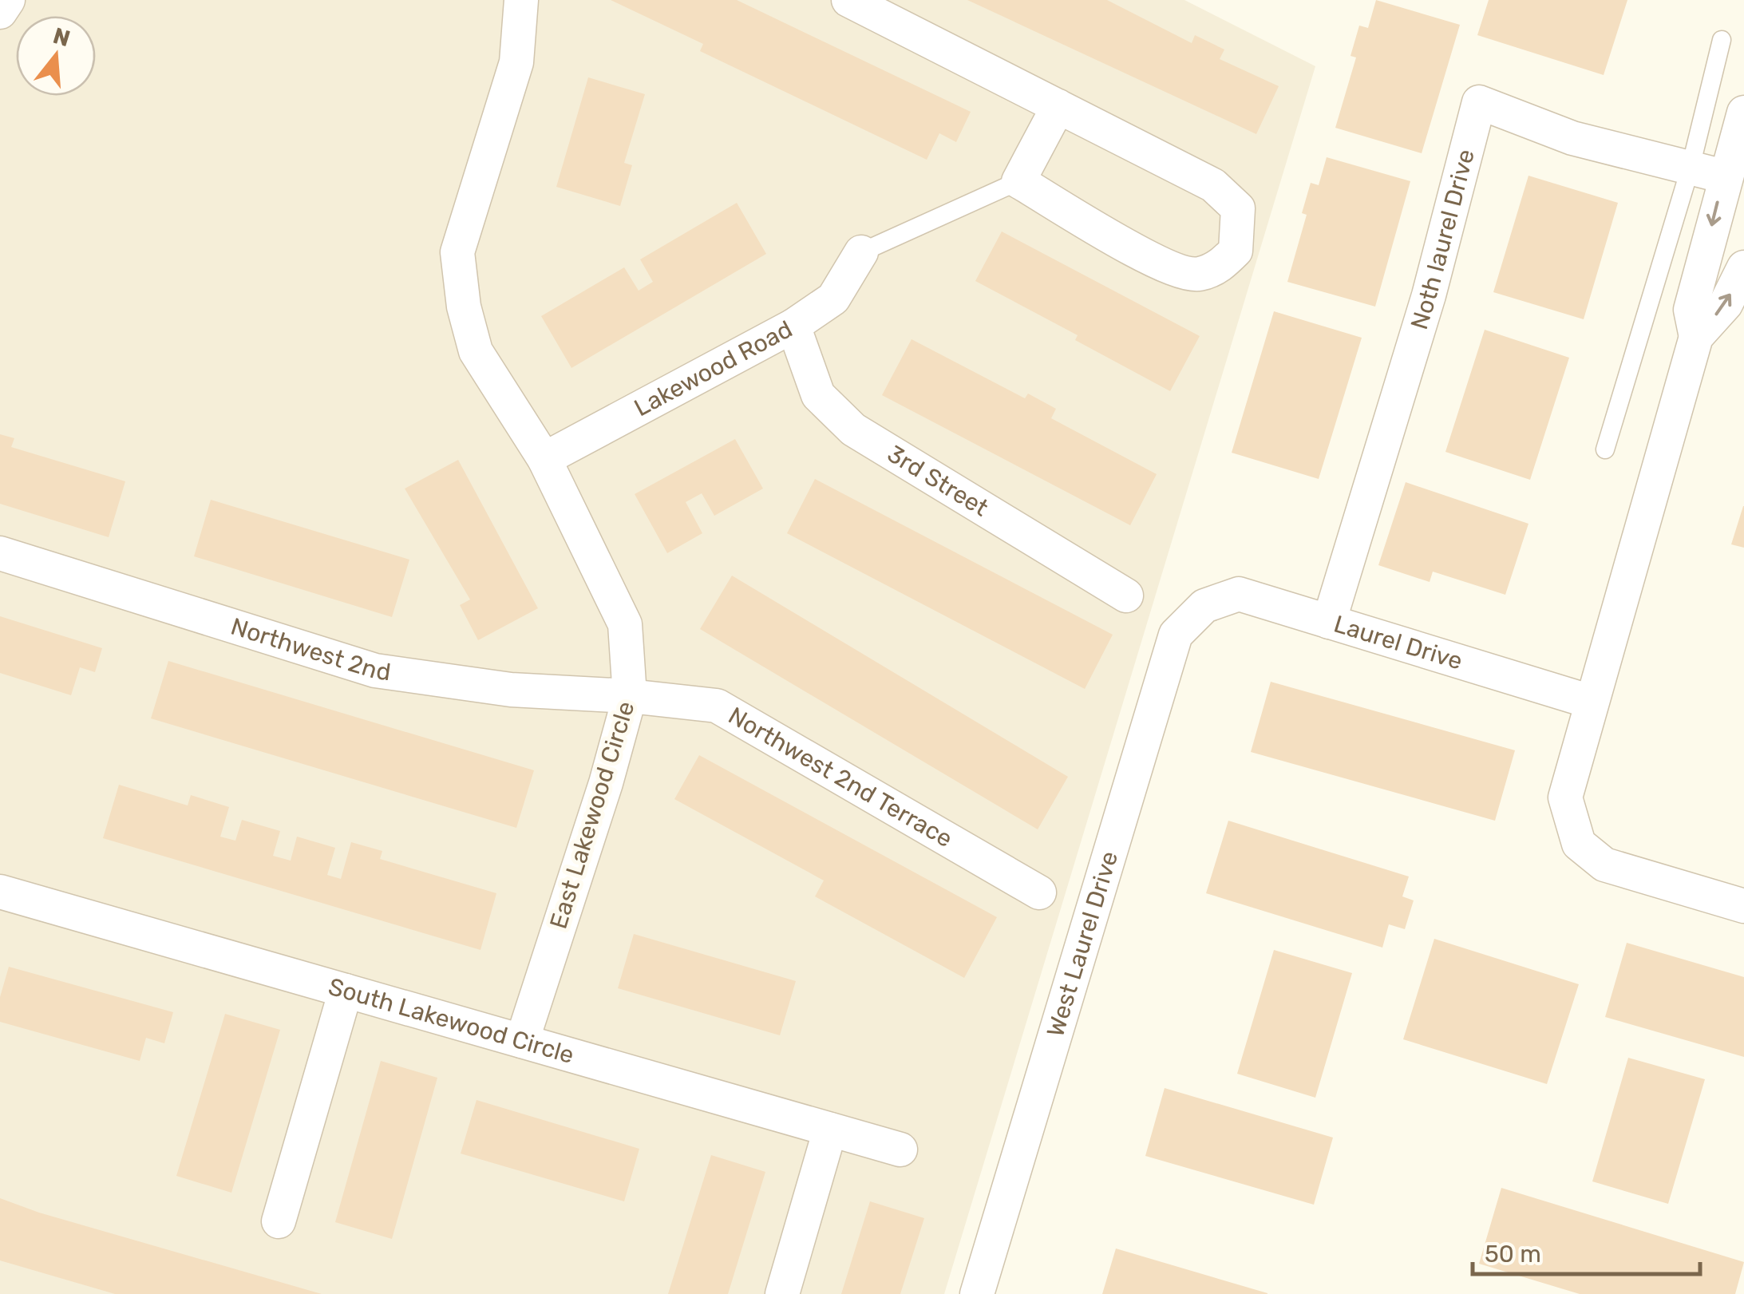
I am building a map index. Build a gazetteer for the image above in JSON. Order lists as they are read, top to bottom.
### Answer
{
  "streets": {
    "street": [
      "Noth laurel Drive",
      "Lakewood Road",
      "3rd Street",
      "Laurel Drive",
      "Northwest 2nd",
      "Northwest 2nd Terrace",
      "East Lakewood Circle",
      "West Laurel Drive",
      "South Lakewood Circle"
    ]
  },
  "crossings": [
    ["Noth laurel Drive", "Laurel Drive"],
    ["Lakewood Road", "3rd Street"],
    ["Lakewood Road", "East Lakewood Circle"],
    ["Laurel Drive", "West Laurel Drive"],
    ["Northwest 2nd", "Northwest 2nd Terrace"],
    ["Northwest 2nd", "East Lakewood Circle"],
    ["Northwest 2nd Terrace", "East Lakewood Circle"],
    ["East Lakewood Circle", "South Lakewood Circle"]
  ],
  "scale_bar": "50 m",
  "north": "top"
}
